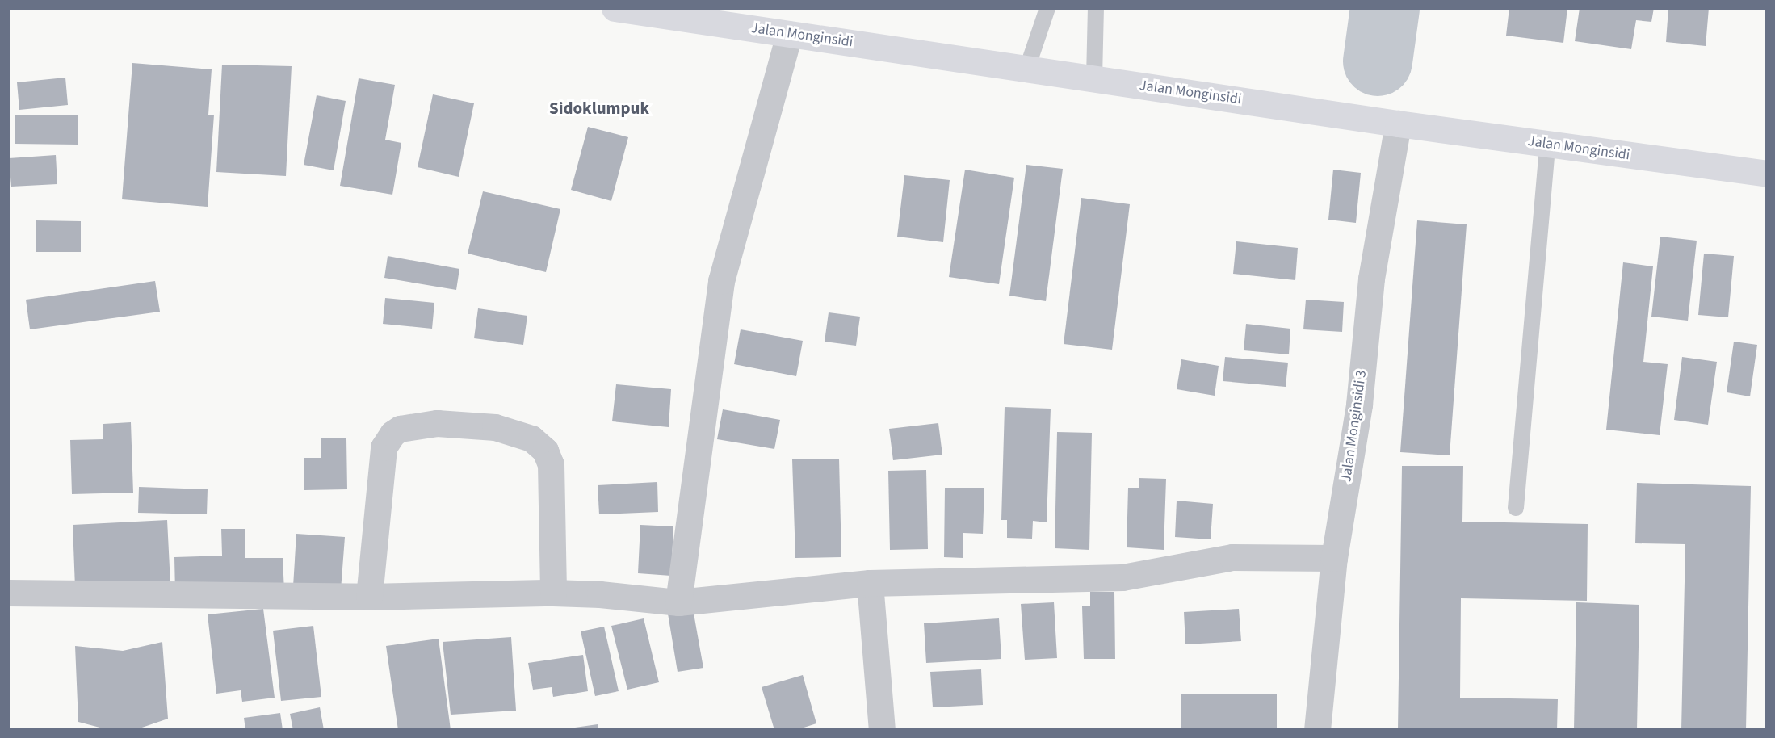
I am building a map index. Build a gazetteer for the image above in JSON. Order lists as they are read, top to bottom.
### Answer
{
  "streets": {
    "main road": ["Jalan Monginsidi"],
    "street": ["Jalan Monginsidi 3"]
  },
  "crossings": [
    ["Jalan Monginsidi", "Jalan Monginsidi 3"]
  ],
  "districts": ["Sidoklumpuk"]
}
